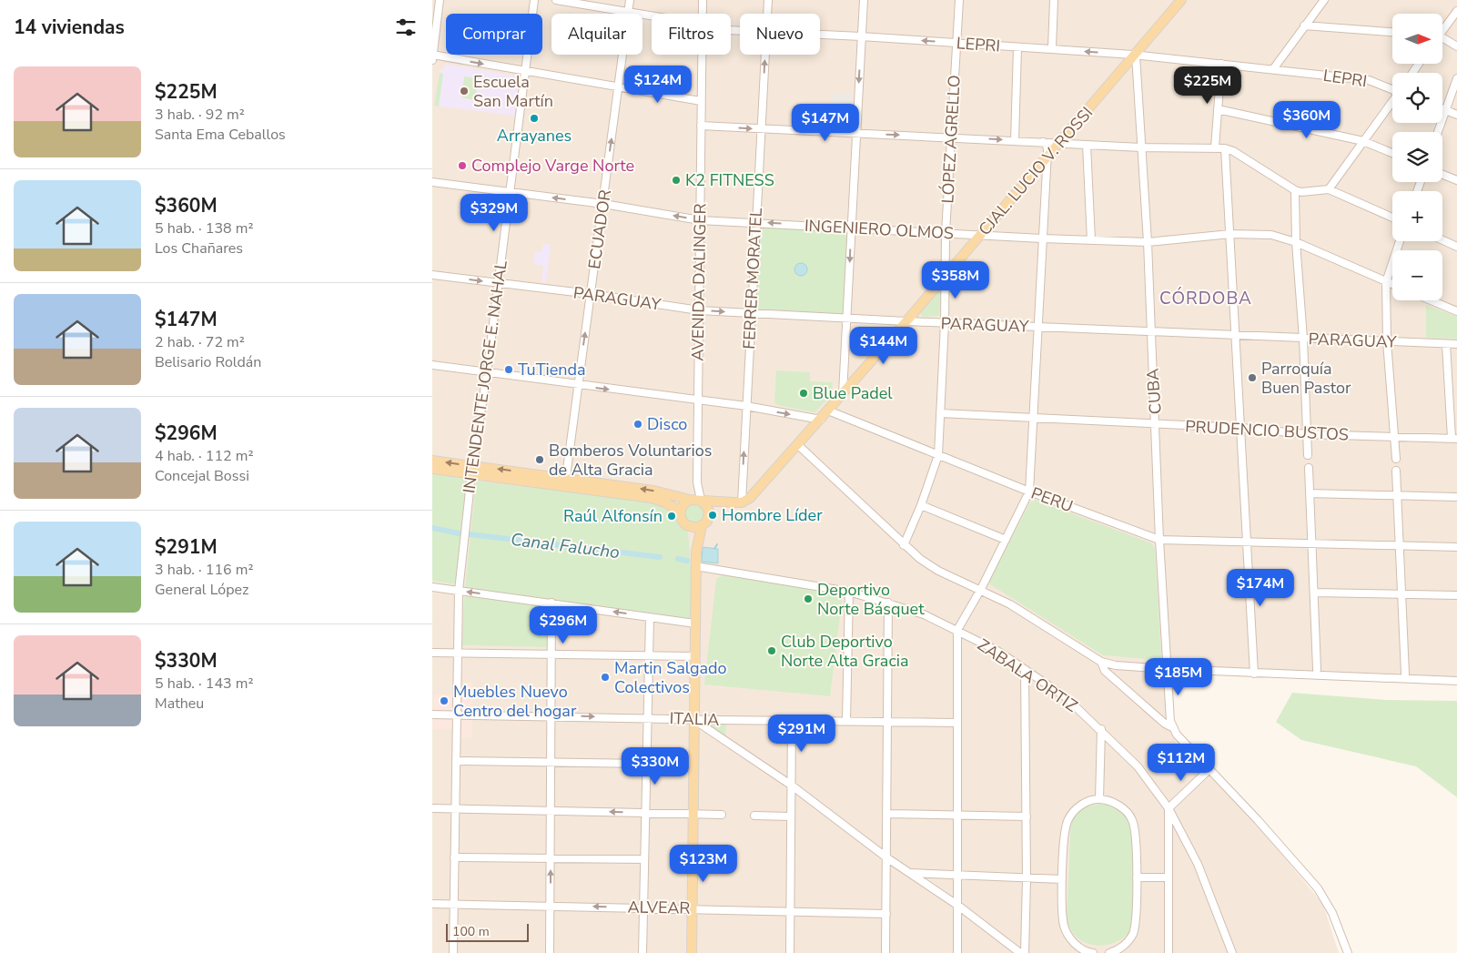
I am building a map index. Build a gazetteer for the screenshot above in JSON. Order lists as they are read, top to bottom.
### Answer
{
  "streets": {
    "main road": ["CJAL. LUCIO V. ROSSI"],
    "street": [
      "LEPRI",
      "LÓPEZ AGRELLO",
      "ECUADOR",
      "INGENIERO OLMOS",
      "FERRER MORATEL",
      "AVENIDA DALINGER",
      "PARAGUAY",
      "INTENDENTE JORGE E. NAHAL",
      "CUBA",
      "PRUDENCIO BUSTOS",
      "PERU",
      "ZABALA ORTIZ",
      "ITALIA",
      "ALVEAR"
    ]
  },
  "crossings": [
    ["LEPRI", "LÓPEZ AGRELLO"],
    ["LEPRI", "CJAL. LUCIO V. ROSSI"],
    ["LEPRI", "ECUADOR"],
    ["LEPRI", "CUBA"],
    ["LÓPEZ AGRELLO", "CJAL. LUCIO V. ROSSI"],
    ["LÓPEZ AGRELLO", "INGENIERO OLMOS"],
    ["LÓPEZ AGRELLO", "PARAGUAY"],
    ["LÓPEZ AGRELLO", "PRUDENCIO BUSTOS"],
    ["LÓPEZ AGRELLO", "PERU"],
    ["CJAL. LUCIO V. ROSSI", "INGENIERO OLMOS"],
    ["CJAL. LUCIO V. ROSSI", "FERRER MORATEL"],
    ["CJAL. LUCIO V. ROSSI", "AVENIDA DALINGER"],
    ["CJAL. LUCIO V. ROSSI", "PARAGUAY"],
    ["CJAL. LUCIO V. ROSSI", "CUBA"],
    ["CJAL. LUCIO V. ROSSI", "PERU"],
    ["ECUADOR", "INGENIERO OLMOS"],
    ["ECUADOR", "PARAGUAY"],
    ["INGENIERO OLMOS", "FERRER MORATEL"],
    ["INGENIERO OLMOS", "AVENIDA DALINGER"],
    ["INGENIERO OLMOS", "INTENDENTE JORGE E. NAHAL"],
    ["INGENIERO OLMOS", "CUBA"],
    ["FERRER MORATEL", "PARAGUAY"],
    ["AVENIDA DALINGER", "PARAGUAY"],
    ["PARAGUAY", "INTENDENTE JORGE E. NAHAL"],
    ["PARAGUAY", "CUBA"],
    ["INTENDENTE JORGE E. NAHAL", "ITALIA"],
    ["INTENDENTE JORGE E. NAHAL", "ALVEAR"],
    ["CUBA", "PRUDENCIO BUSTOS"],
    ["CUBA", "PERU"]
  ],
  "one_way": ["ECUADOR", "FERRER MORATEL"],
  "districts": ["CÓRDOBA"],
  "water": ["Canal Falucho"],
  "places": [
    "Escuela San Martín",
    "Arrayanes",
    "Complejo Varge Norte",
    "K2 FITNESS",
    "TuTienda",
    "Parroquía Buen Pastor",
    "Blue Padel",
    "Disco",
    "Bomberos Voluntarios de Alta Gracia",
    "Hombre Líder",
    "Raúl Alfonsín",
    "Deportivo Norte Básquet",
    "Club Deportivo Norte Alta Gracia",
    "Martin Salgado Colectivos",
    "Muebles Nuevo Centro del hogar"
  ],
  "scale_bar": "100 m",
  "north": "right",
  "page": {
    "heading": "14 viviendas",
    "map_buttons": ["+", "−"],
    "chip": [
      "Comprar",
      "Alquilar",
      "Filtros",
      "Nuevo"
    ],
    "list": [
      {
        "name": "$225M",
        "note": "3 hab. · 92 m² · Santa Ema Ceballos"
      },
      {
        "name": "$360M",
        "note": "5 hab. · 138 m² · Los Chañares"
      },
      {
        "name": "$147M",
        "note": "2 hab. · 72 m² · Belisario Roldán"
      },
      {
        "name": "$296M",
        "note": "4 hab. · 112 m² · Concejal Bossi"
      },
      {
        "name": "$291M",
        "note": "3 hab. · 116 m² · General López"
      },
      {
        "name": "$330M",
        "note": "5 hab. · 143 m² · Matheu"
      }
    ],
    "price": [
      "$124M",
      "$225M",
      "$360M",
      "$147M",
      "$329M",
      "$358M",
      "$144M",
      "$174M",
      "$296M",
      "$185M",
      "$291M",
      "$112M",
      "$330M",
      "$123M"
    ],
    "scale": "100 m"
  }
}
